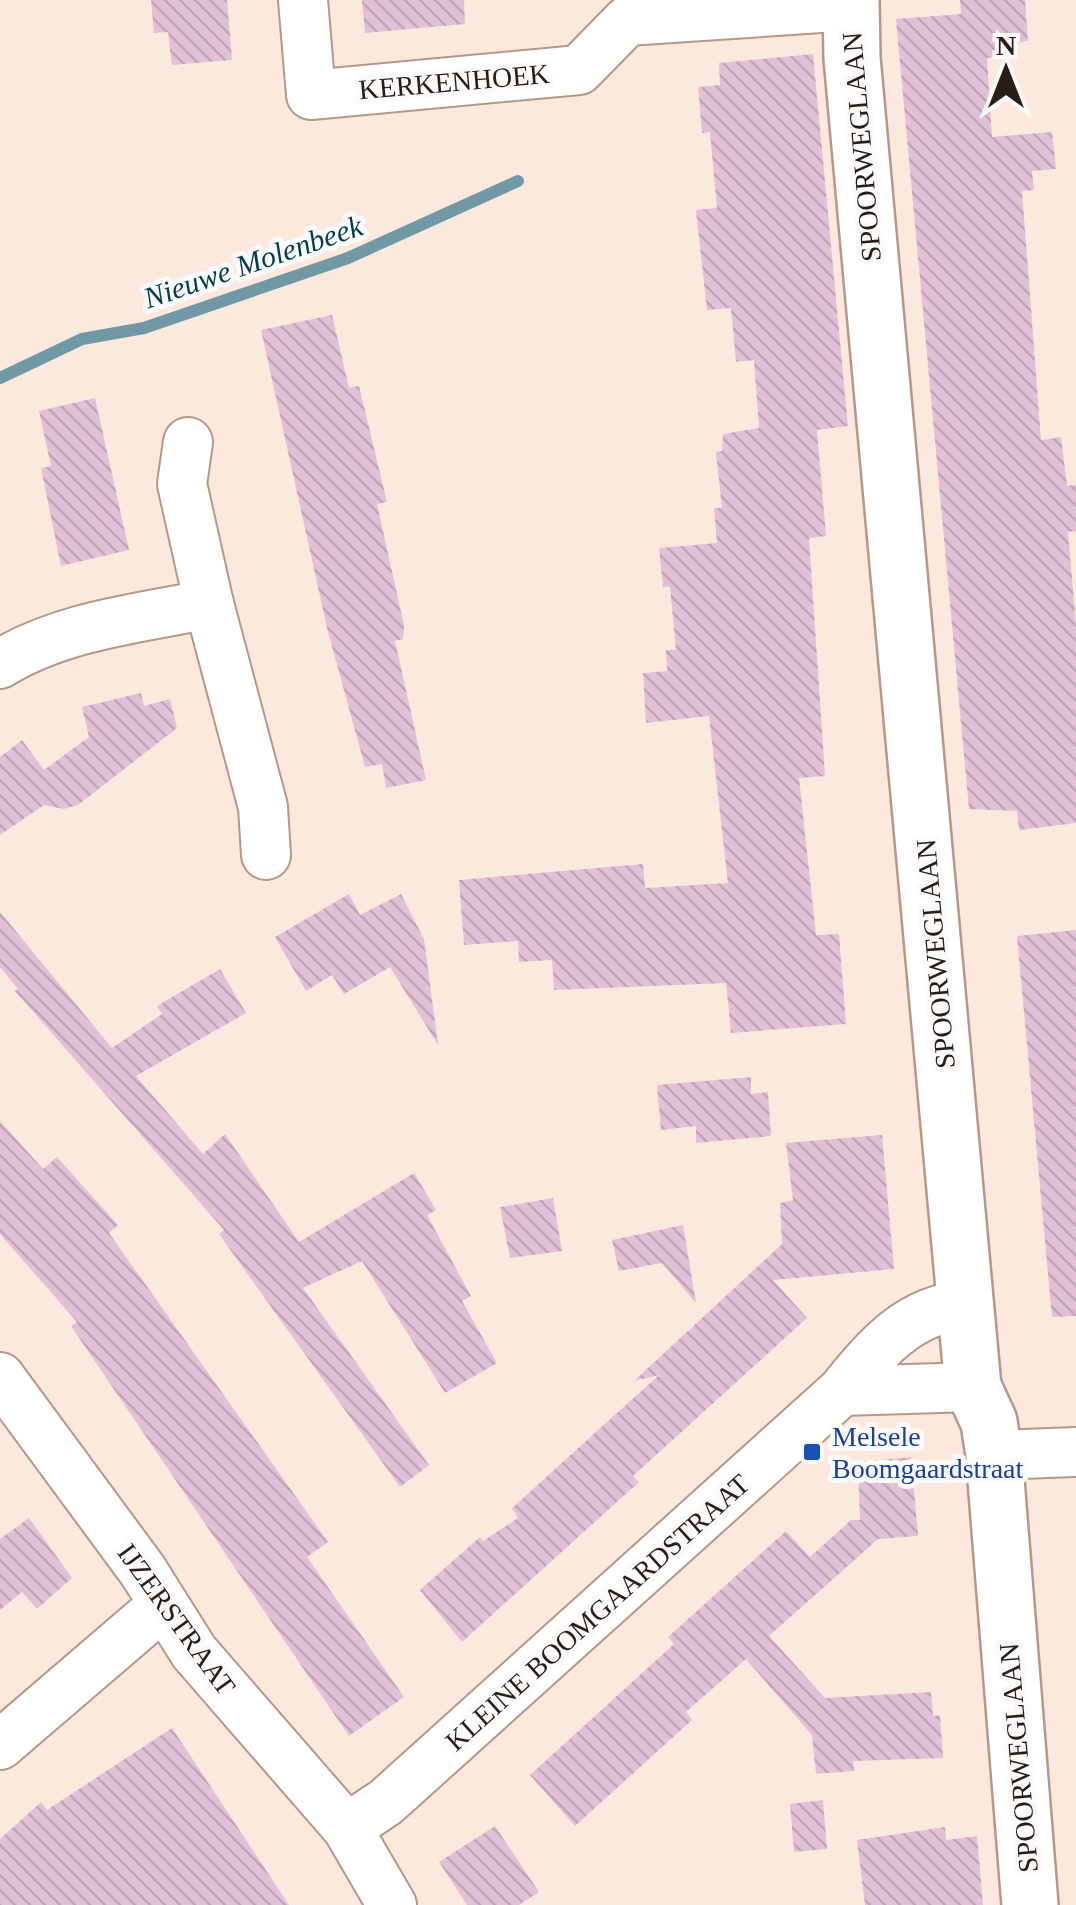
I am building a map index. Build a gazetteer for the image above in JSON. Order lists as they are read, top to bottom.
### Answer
{
  "streets": {
    "street": [
      "KERKENHOEK",
      "SPOORWEGLAAN",
      "KLEINE BOOMGAARDSTRAAT",
      "IJZERSTRAAT"
    ]
  },
  "crossings": [
    ["KERKENHOEK", "SPOORWEGLAAN"],
    ["SPOORWEGLAAN", "KLEINE BOOMGAARDSTRAAT"],
    ["KLEINE BOOMGAARDSTRAAT", "IJZERSTRAAT"]
  ],
  "water": ["Nieuwe Molenbeek"],
  "places": {
    "transit": ["Melsele Boomgaardstraat"]
  },
  "north": "top"
}
